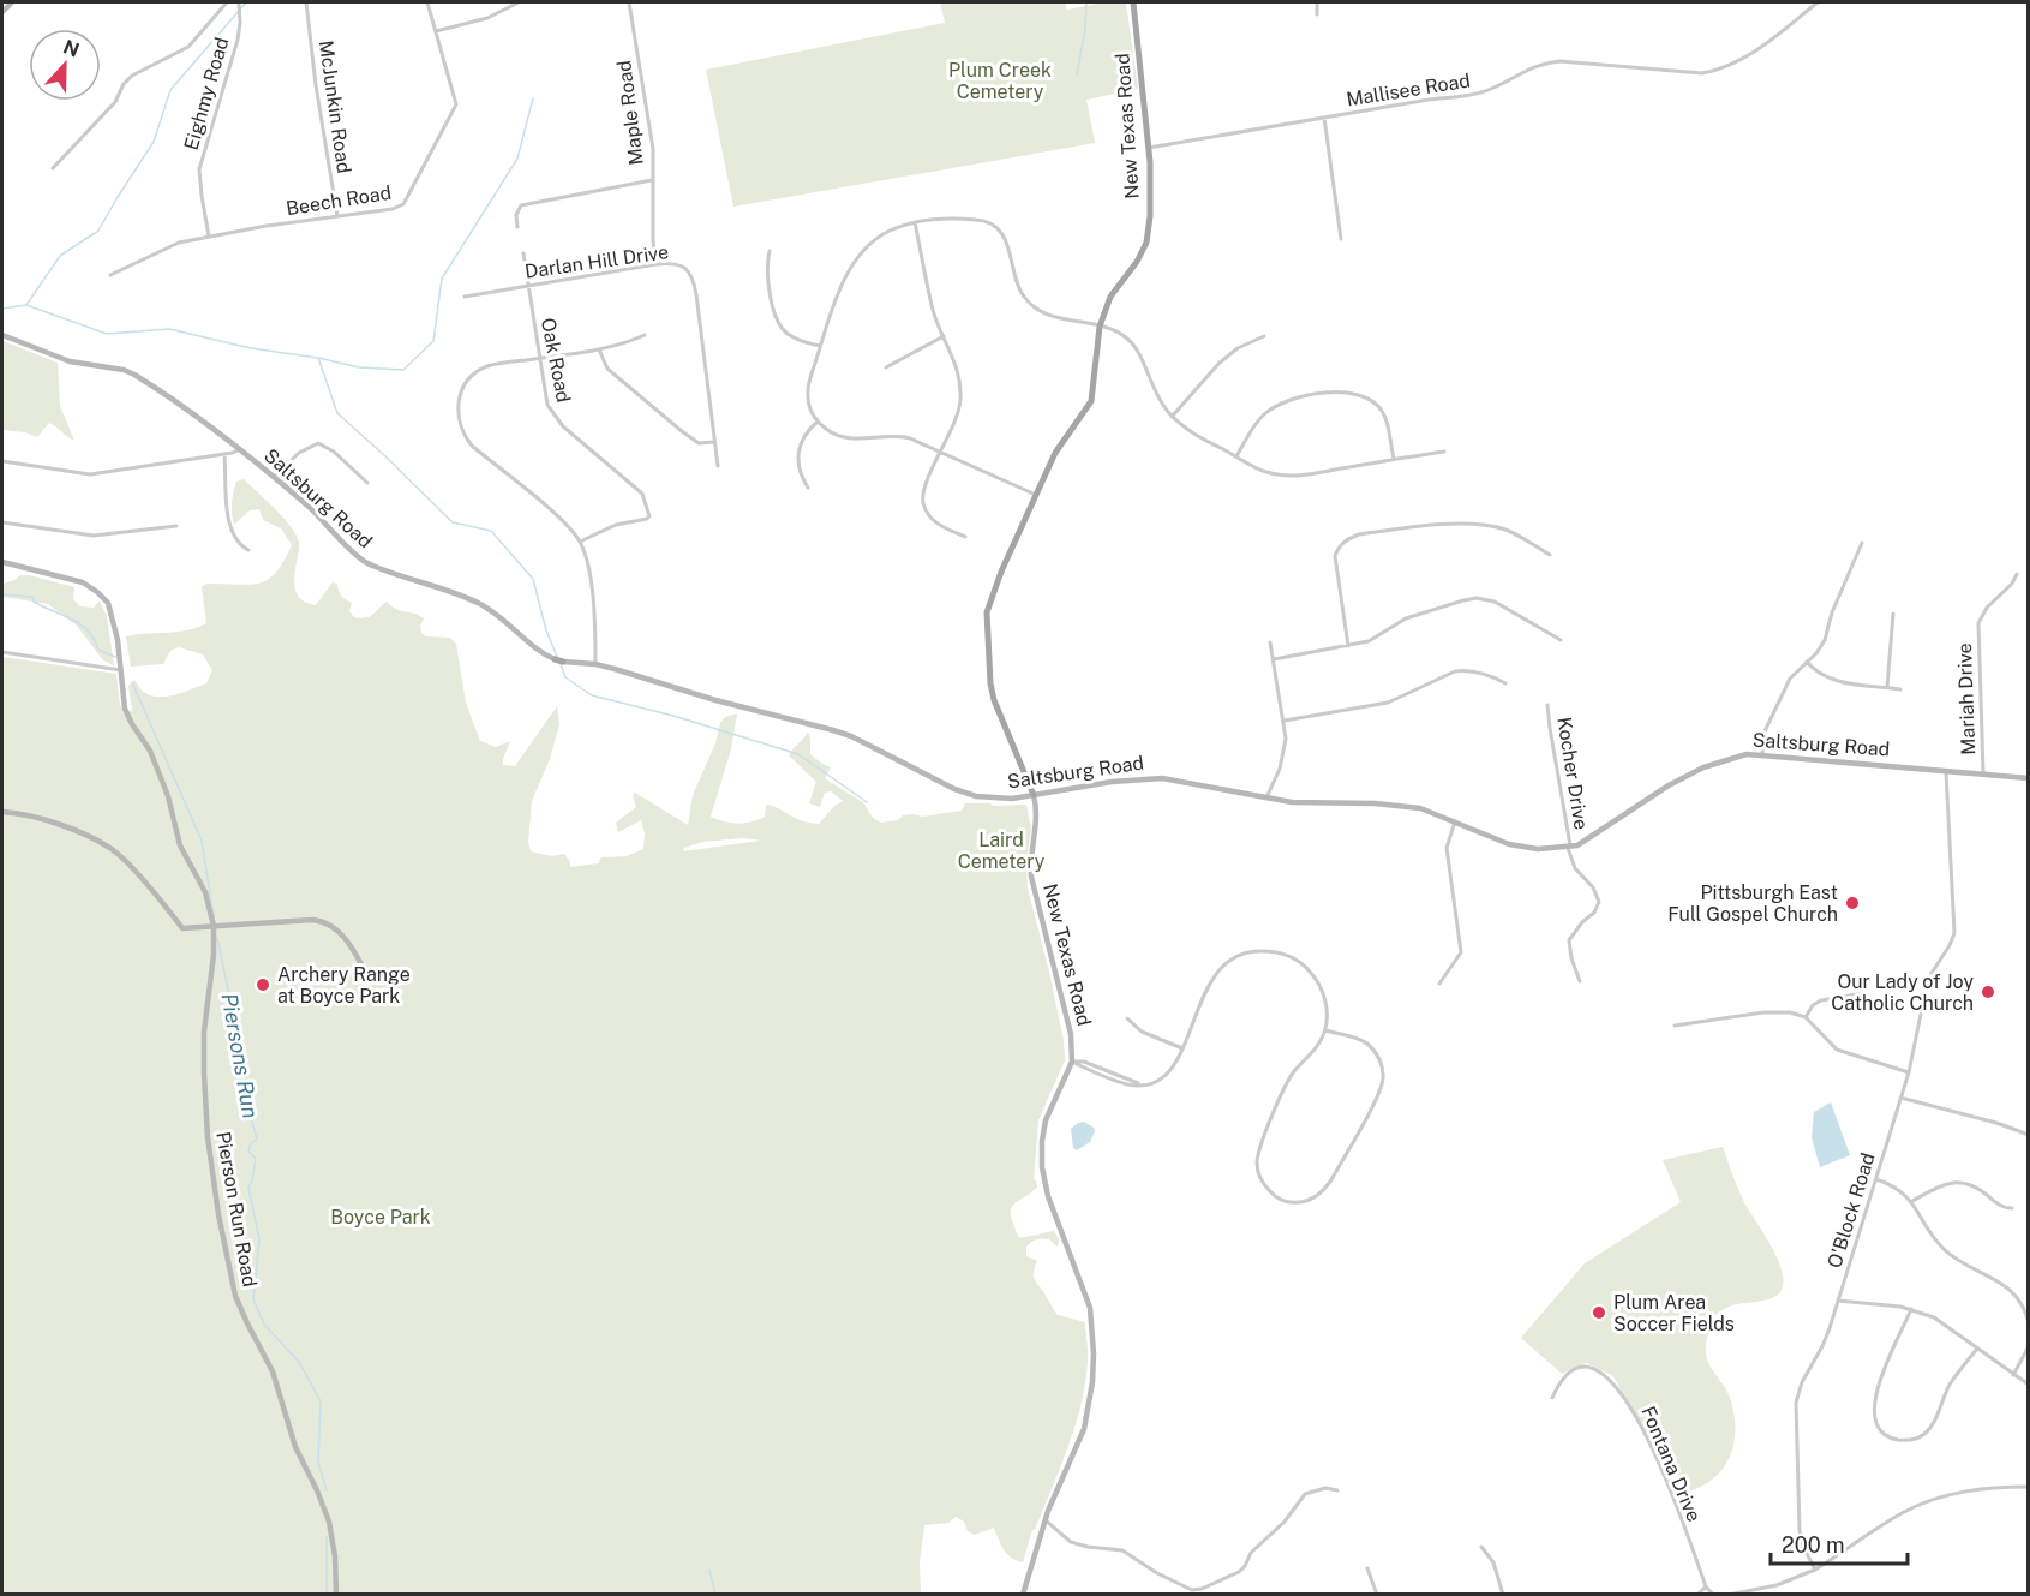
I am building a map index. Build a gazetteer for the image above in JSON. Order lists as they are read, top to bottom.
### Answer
{
  "streets": {
    "main road": ["New Texas Road", "Saltsburg Road", "Pierson Run Road"],
    "street": [
      "Mallisee Road",
      "Eighmy Road",
      "McJunkin Road",
      "Maple Road",
      "Beech Road",
      "Darlan Hill Drive",
      "Oak Road",
      "Mariah Drive",
      "Kocher Drive",
      "O'Block Road",
      "Fontana Drive"
    ]
  },
  "crossings": [
    ["Mallisee Road", "New Texas Road"],
    ["Eighmy Road", "Beech Road"],
    ["McJunkin Road", "Beech Road"],
    ["Maple Road", "Darlan Hill Drive"],
    ["New Texas Road", "Saltsburg Road"],
    ["Darlan Hill Drive", "Oak Road"],
    ["Saltsburg Road", "Mariah Drive"],
    ["Saltsburg Road", "Kocher Drive"],
    ["Saltsburg Road", "O'Block Road"]
  ],
  "water": ["Piersons Run"],
  "parks": ["Plum Creek Cemetery", "Laird Cemetery", "Boyce Park"],
  "places": [
    "Pittsburgh East Full Gospel Church",
    "Archery Range at Boyce Park",
    "Our Lady of Joy Catholic Church",
    "Plum Area Soccer Fields"
  ],
  "scale_bar": "200 m",
  "north": "top"
}
